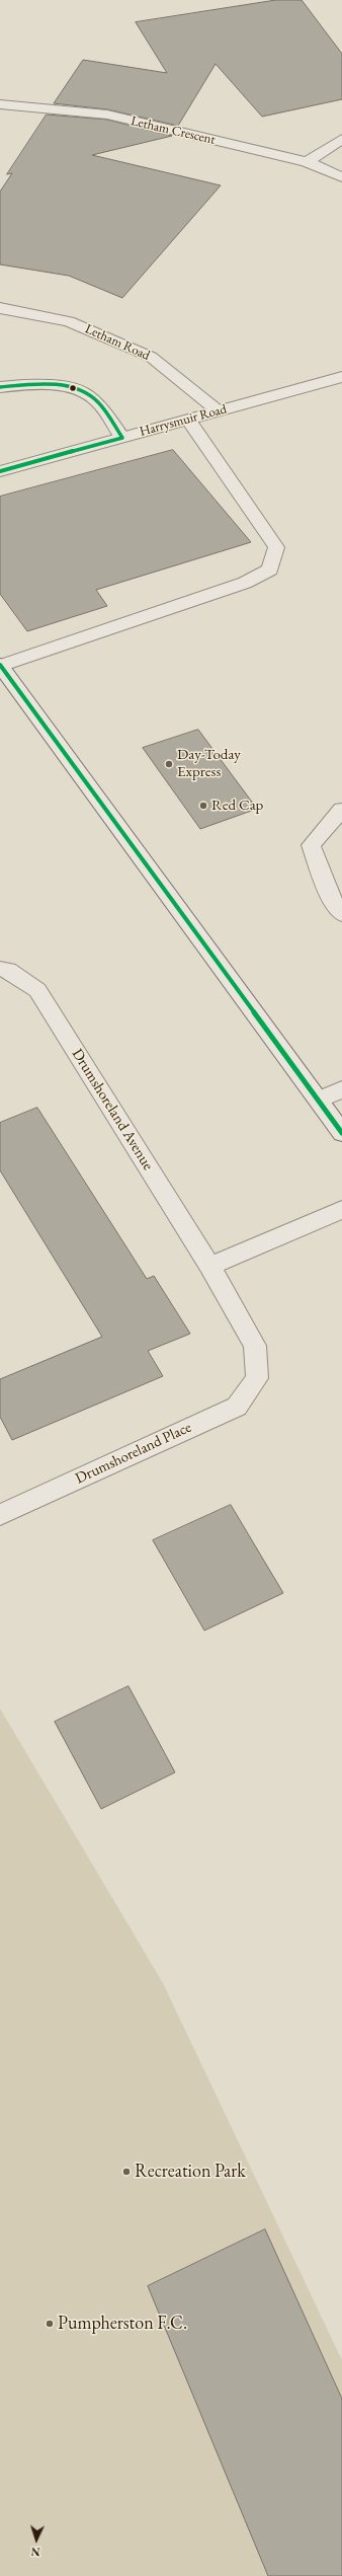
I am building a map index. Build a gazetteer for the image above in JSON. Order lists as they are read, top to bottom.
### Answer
{
  "streets": {
    "street": [
      "Letham Crescent",
      "Letham Road",
      "Harrysmuir Road",
      "Drumshoreland Avenue",
      "Drumshoreland Place"
    ]
  },
  "crossings": [
    ["Letham Road", "Harrysmuir Road"],
    ["Drumshoreland Avenue", "Drumshoreland Place"]
  ],
  "places": [
    "Day-Today Express",
    "Red Cap",
    "Recreation Park",
    "Pumpherston F.C."
  ],
  "north": "bottom"
}
